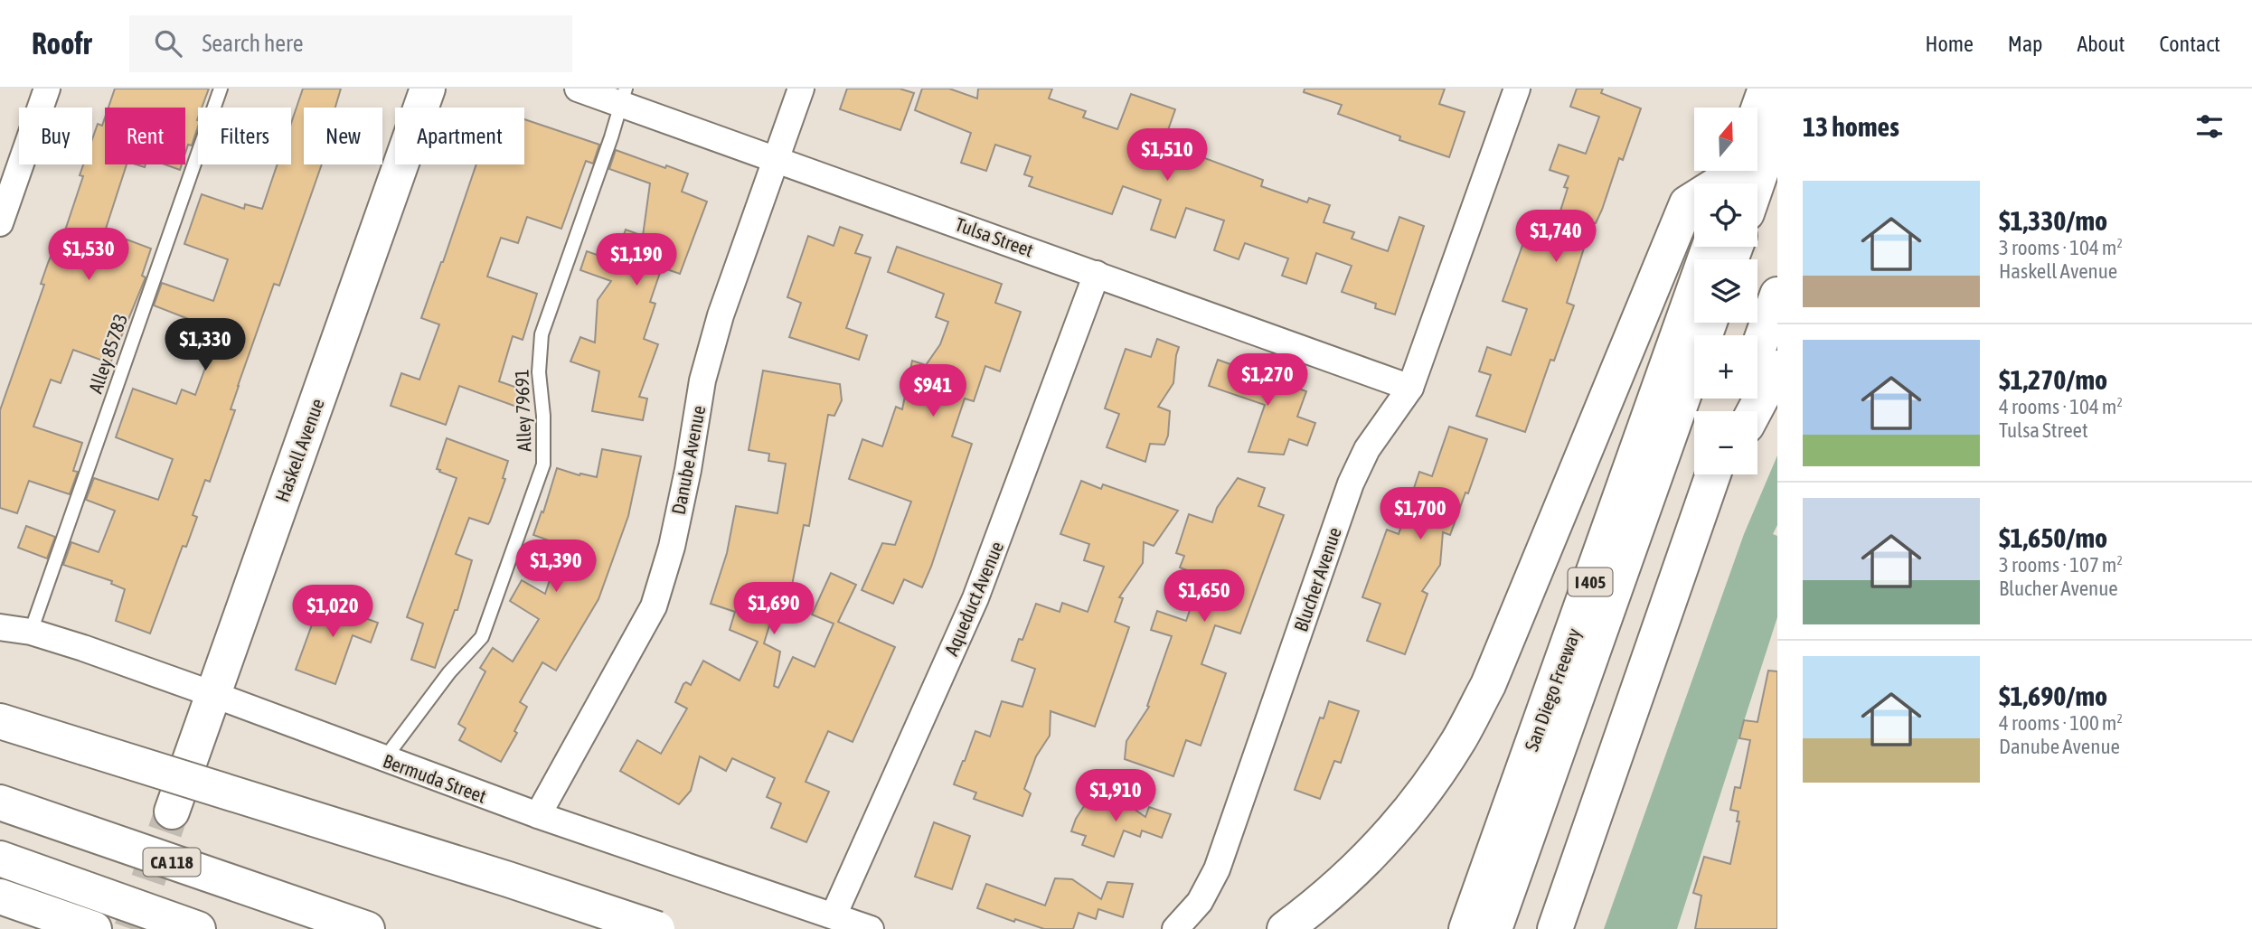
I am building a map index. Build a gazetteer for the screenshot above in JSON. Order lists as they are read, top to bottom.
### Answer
{
  "streets": {
    "main road": [
      "Haskell Avenue",
      "I 405",
      "San Diego Freeway",
      "CA 118"
    ],
    "street": [
      "Tulsa Street",
      "Danube Avenue",
      "Blucher Avenue",
      "Aqueduct Avenue",
      "Bermuda Street"
    ],
    "lane": ["Alley 85783", "Alley 79691"]
  },
  "crossings": [
    ["Tulsa Street", "Alley 79691"],
    ["Tulsa Street", "Danube Avenue"],
    ["Tulsa Street", "Blucher Avenue"],
    ["Tulsa Street", "Aqueduct Avenue"],
    ["Alley 85783", "Bermuda Street"],
    ["Alley 79691", "Bermuda Street"],
    ["Haskell Avenue", "Bermuda Street"],
    ["Danube Avenue", "Bermuda Street"],
    ["Aqueduct Avenue", "Bermuda Street"]
  ],
  "north": "top",
  "page": {
    "header": "Roofr",
    "search": "Search here",
    "nav": [
      "Home",
      "Map",
      "About",
      "Contact"
    ],
    "heading": "13 homes",
    "map_buttons": ["+", "−"],
    "chip": [
      "Buy",
      "Rent",
      "Filters",
      "New",
      "Apartment"
    ],
    "price": [
      "$1,510",
      "$1,740",
      "$1,530",
      "$1,190",
      "$1,330",
      "$1,270",
      "$941",
      "$1,700",
      "$1,390",
      "$1,650",
      "$1,690",
      "$1,020",
      "$1,910"
    ],
    "list": [
      {
        "name": "$1,330/mo",
        "note": "3 rooms · 104 m² · Haskell Avenue"
      },
      {
        "name": "$1,270/mo",
        "note": "4 rooms · 104 m² · Tulsa Street"
      },
      {
        "name": "$1,650/mo",
        "note": "3 rooms · 107 m² · Blucher Avenue"
      },
      {
        "name": "$1,690/mo",
        "note": "4 rooms · 100 m² · Danube Avenue"
      }
    ]
  }
}
